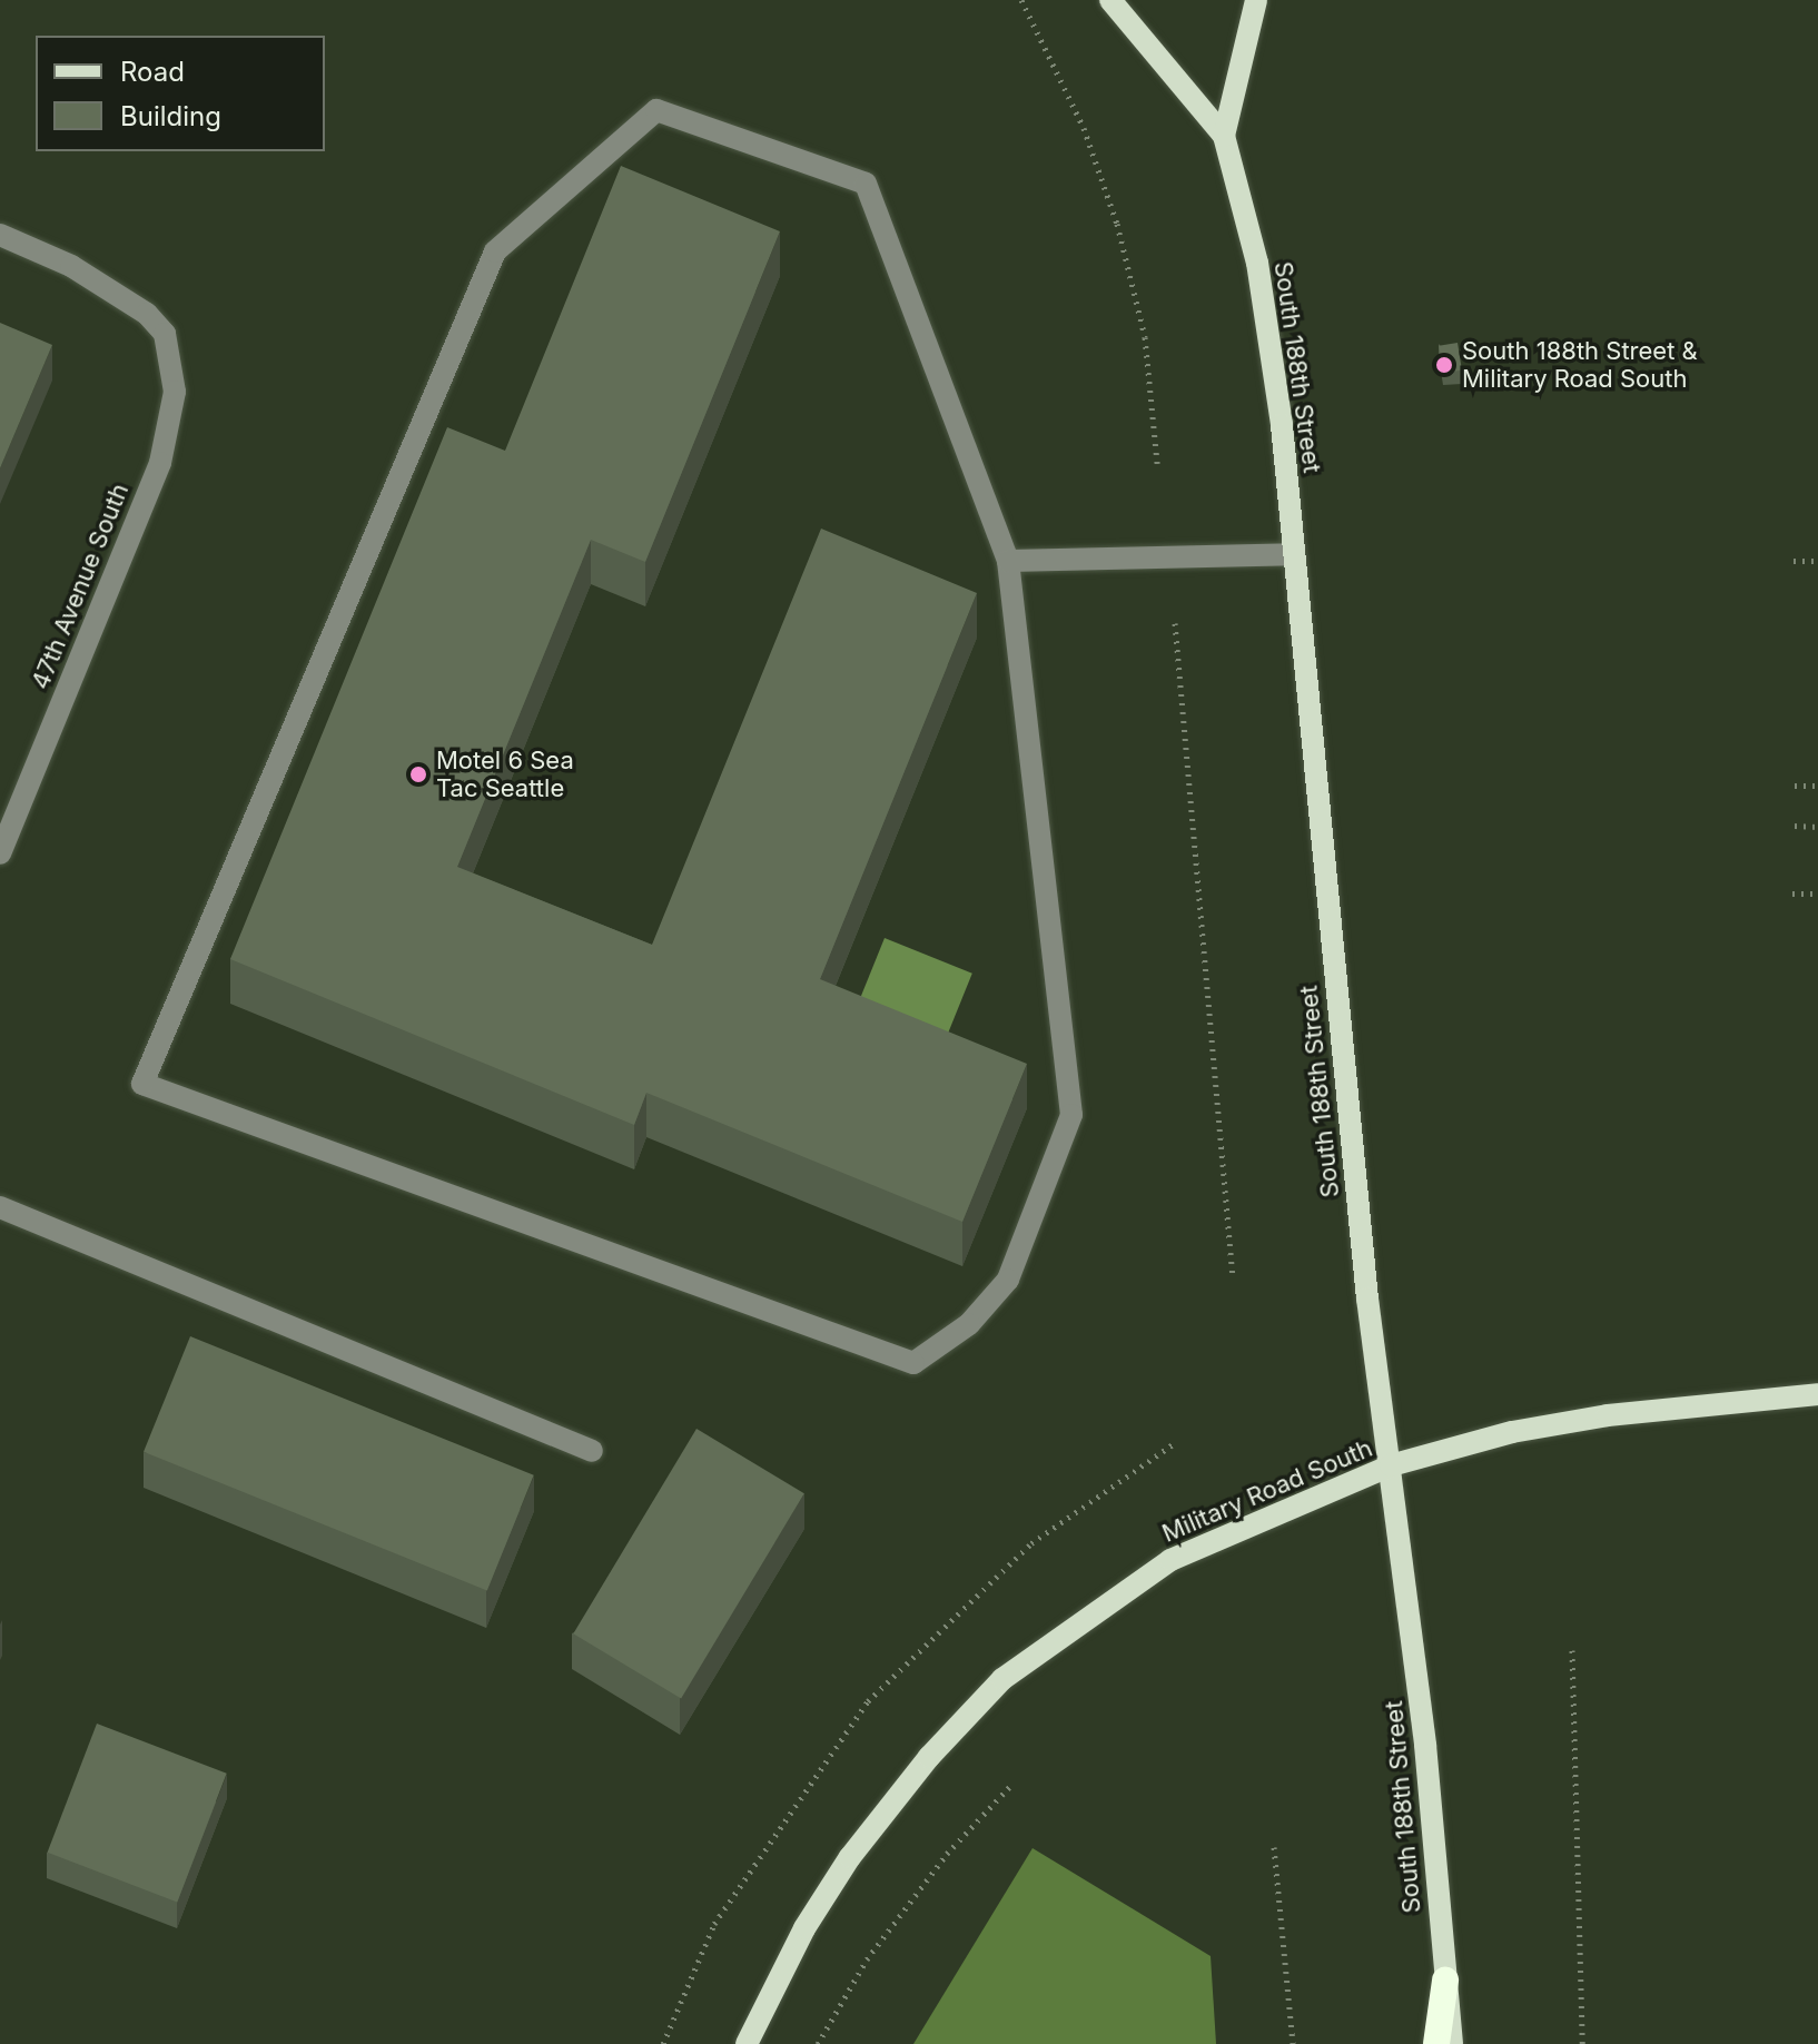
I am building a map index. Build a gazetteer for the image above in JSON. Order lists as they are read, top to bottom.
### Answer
{
  "streets": {
    "main road": ["South 188th Street", "Military Road South"],
    "street": ["47th Avenue South"]
  },
  "crossings": [
    ["South 188th Street", "Military Road South"]
  ],
  "places": ["South 188th Street & Military Road South", "Motel 6 Sea Tac Seattle"],
  "legend": ["Road", "Building"]
}
